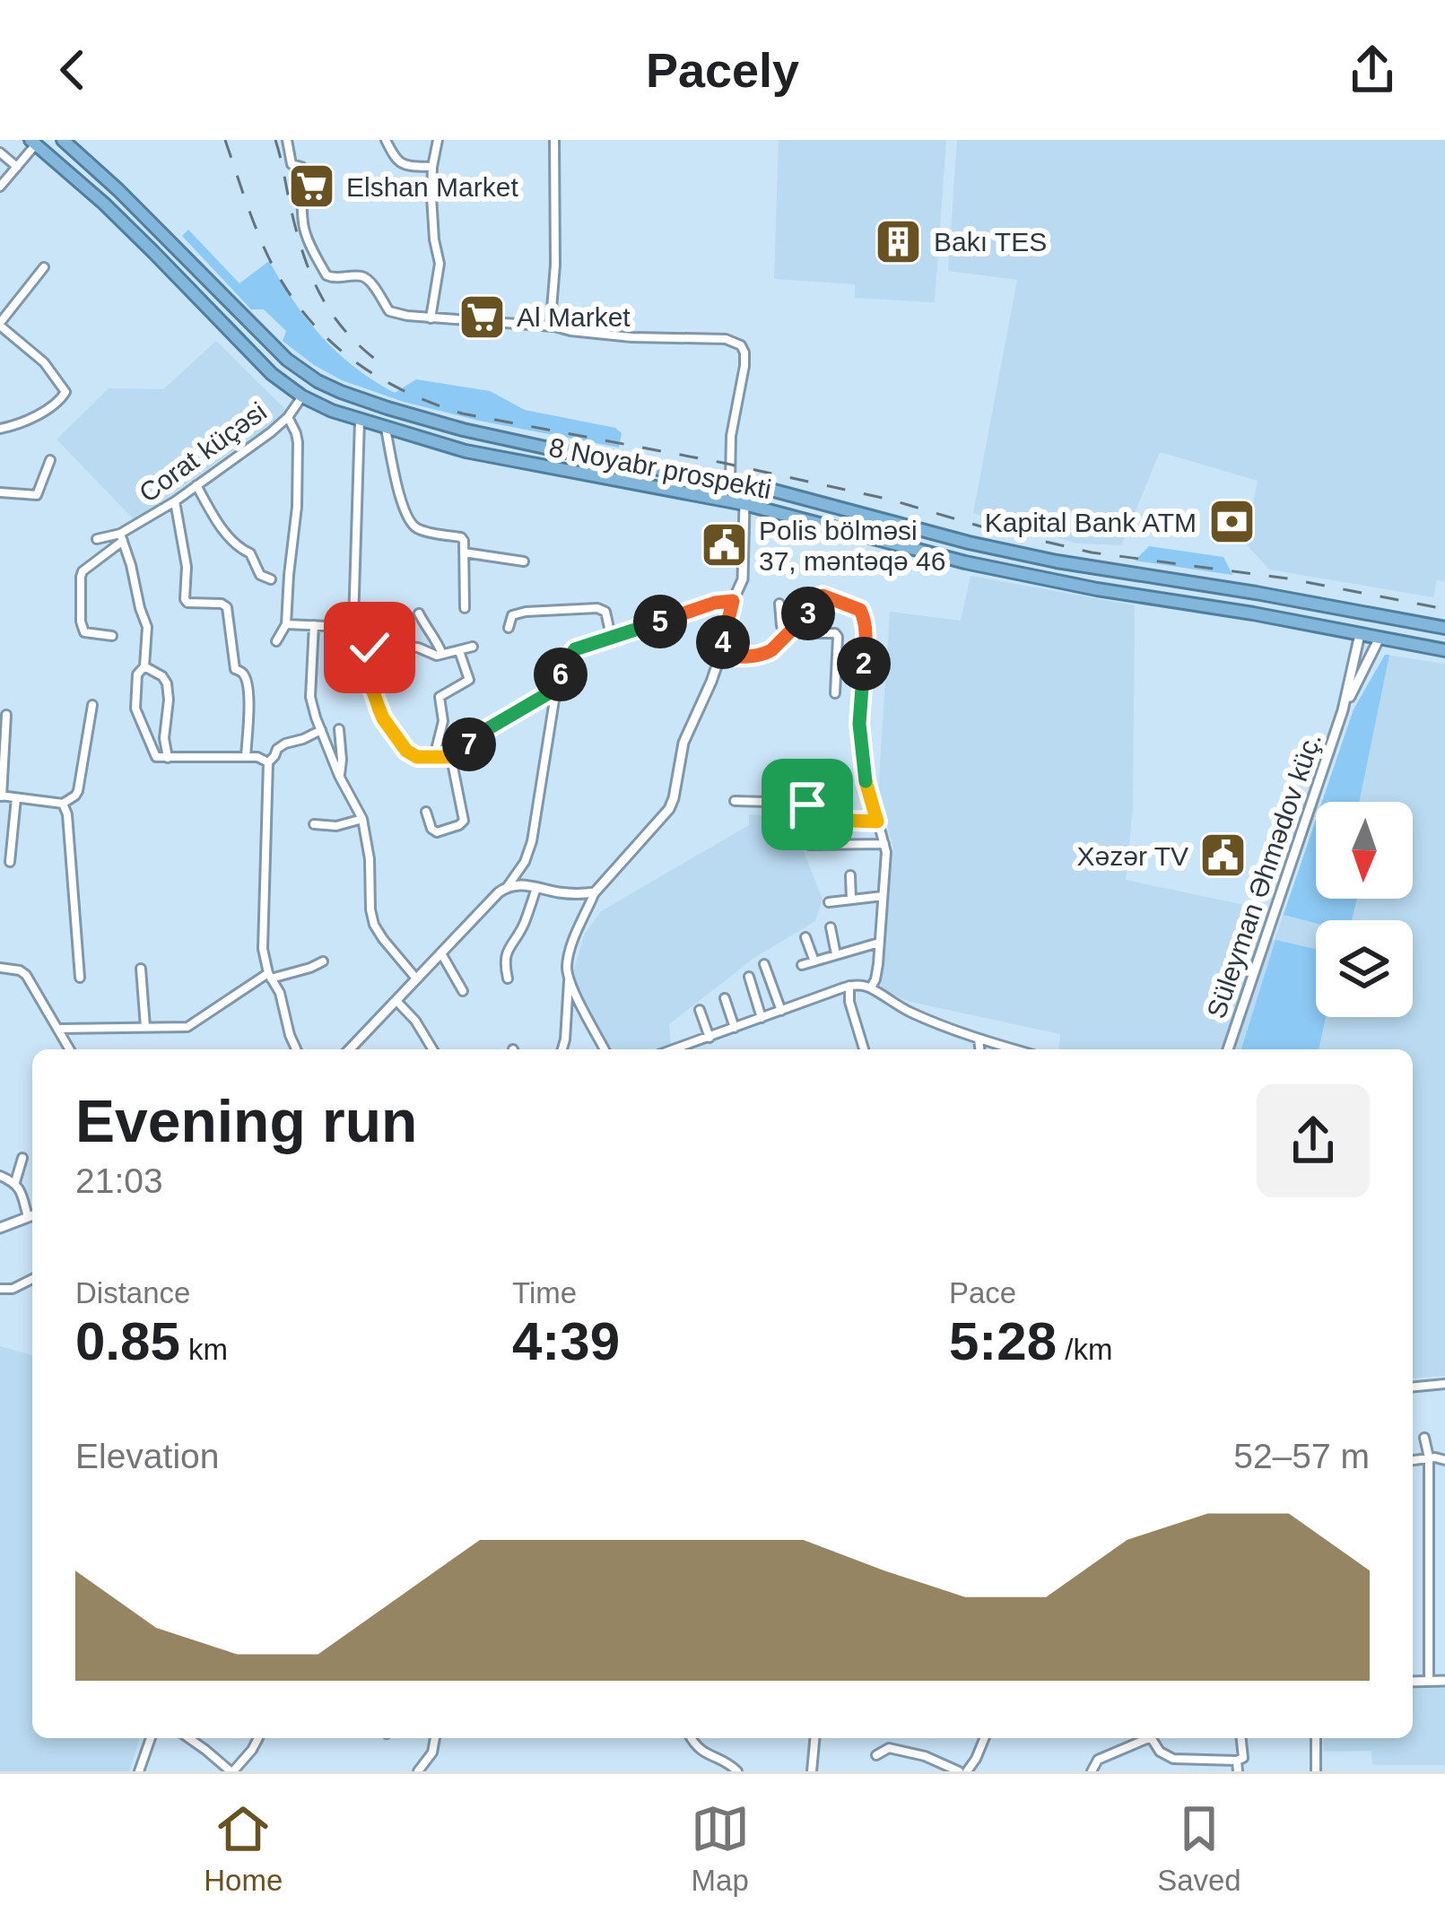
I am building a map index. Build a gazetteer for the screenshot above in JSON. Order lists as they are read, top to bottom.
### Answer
{
  "streets": {
    "highway": ["8 Noyabr prospekti"],
    "street": ["Corat küçəsi", "Süleyman Əhmədov küç."]
  },
  "crossings": [
    ["Corat küçəsi", "8 Noyabr prospekti"]
  ],
  "places": {
    "supermarket": ["Elshan Market", "Al Market"],
    "building": ["Bakı TES"],
    "bank": ["Kapital Bank ATM"],
    "public building": ["Polis bölməsi 37, məntəqə 46", "Xəzər TV"]
  },
  "north": "bottom",
  "page": {
    "header": "Pacely",
    "pins": [
      "3",
      "5",
      "4",
      "2",
      "6",
      "7"
    ],
    "heading": ["Evening run", "21:03"],
    "stats": [
      ["Distance", "0.85 km"],
      ["Time", "4:39"],
      ["Pace", "5:28 /km"]
    ],
    "chart": ["Elevation", "52–57 m"],
    "tabs": ["Home", "Map", "Saved"]
  }
}
